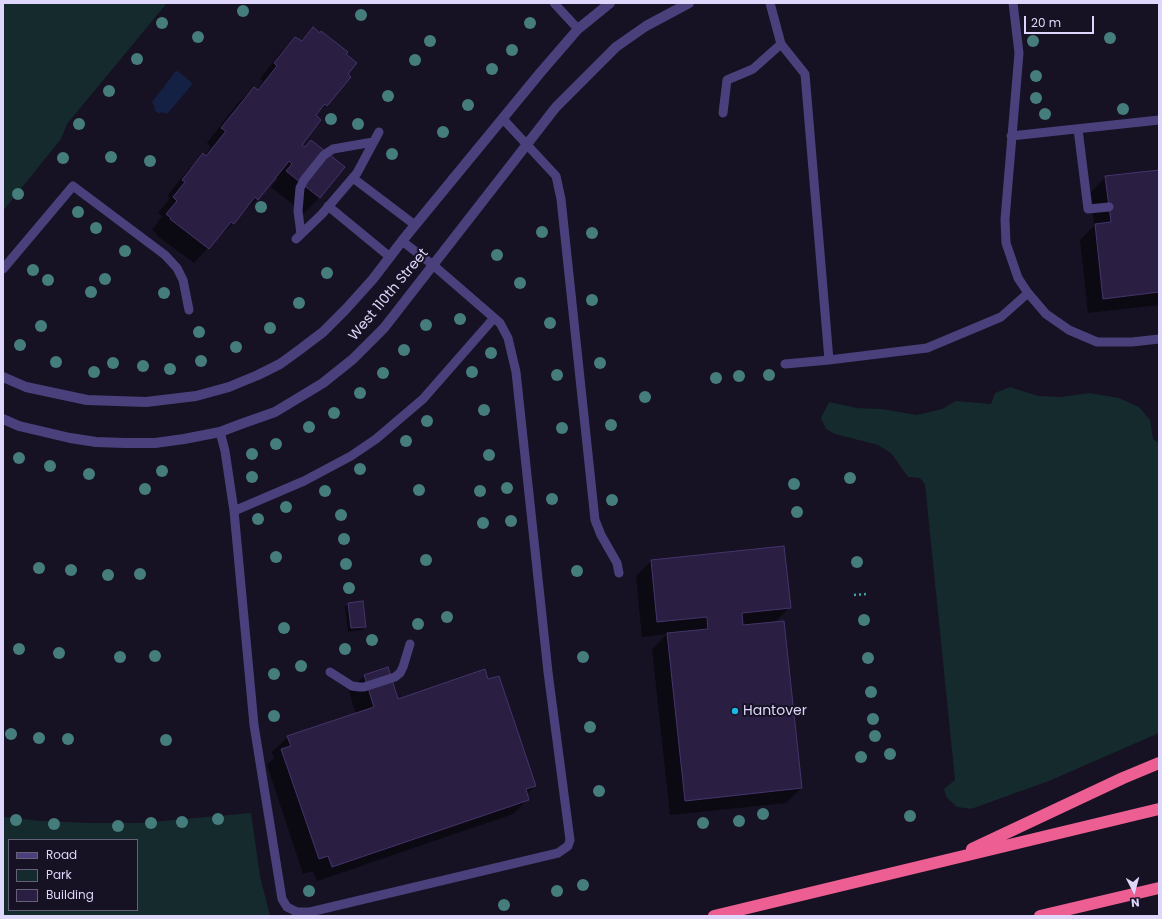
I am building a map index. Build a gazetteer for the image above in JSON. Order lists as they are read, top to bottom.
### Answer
{
  "streets": {
    "street": ["West 110th Street"]
  },
  "places": ["Hantover"],
  "legend": ["Road", "Park", "Building"],
  "scale_bar": "20 m",
  "north": "bottom"
}
